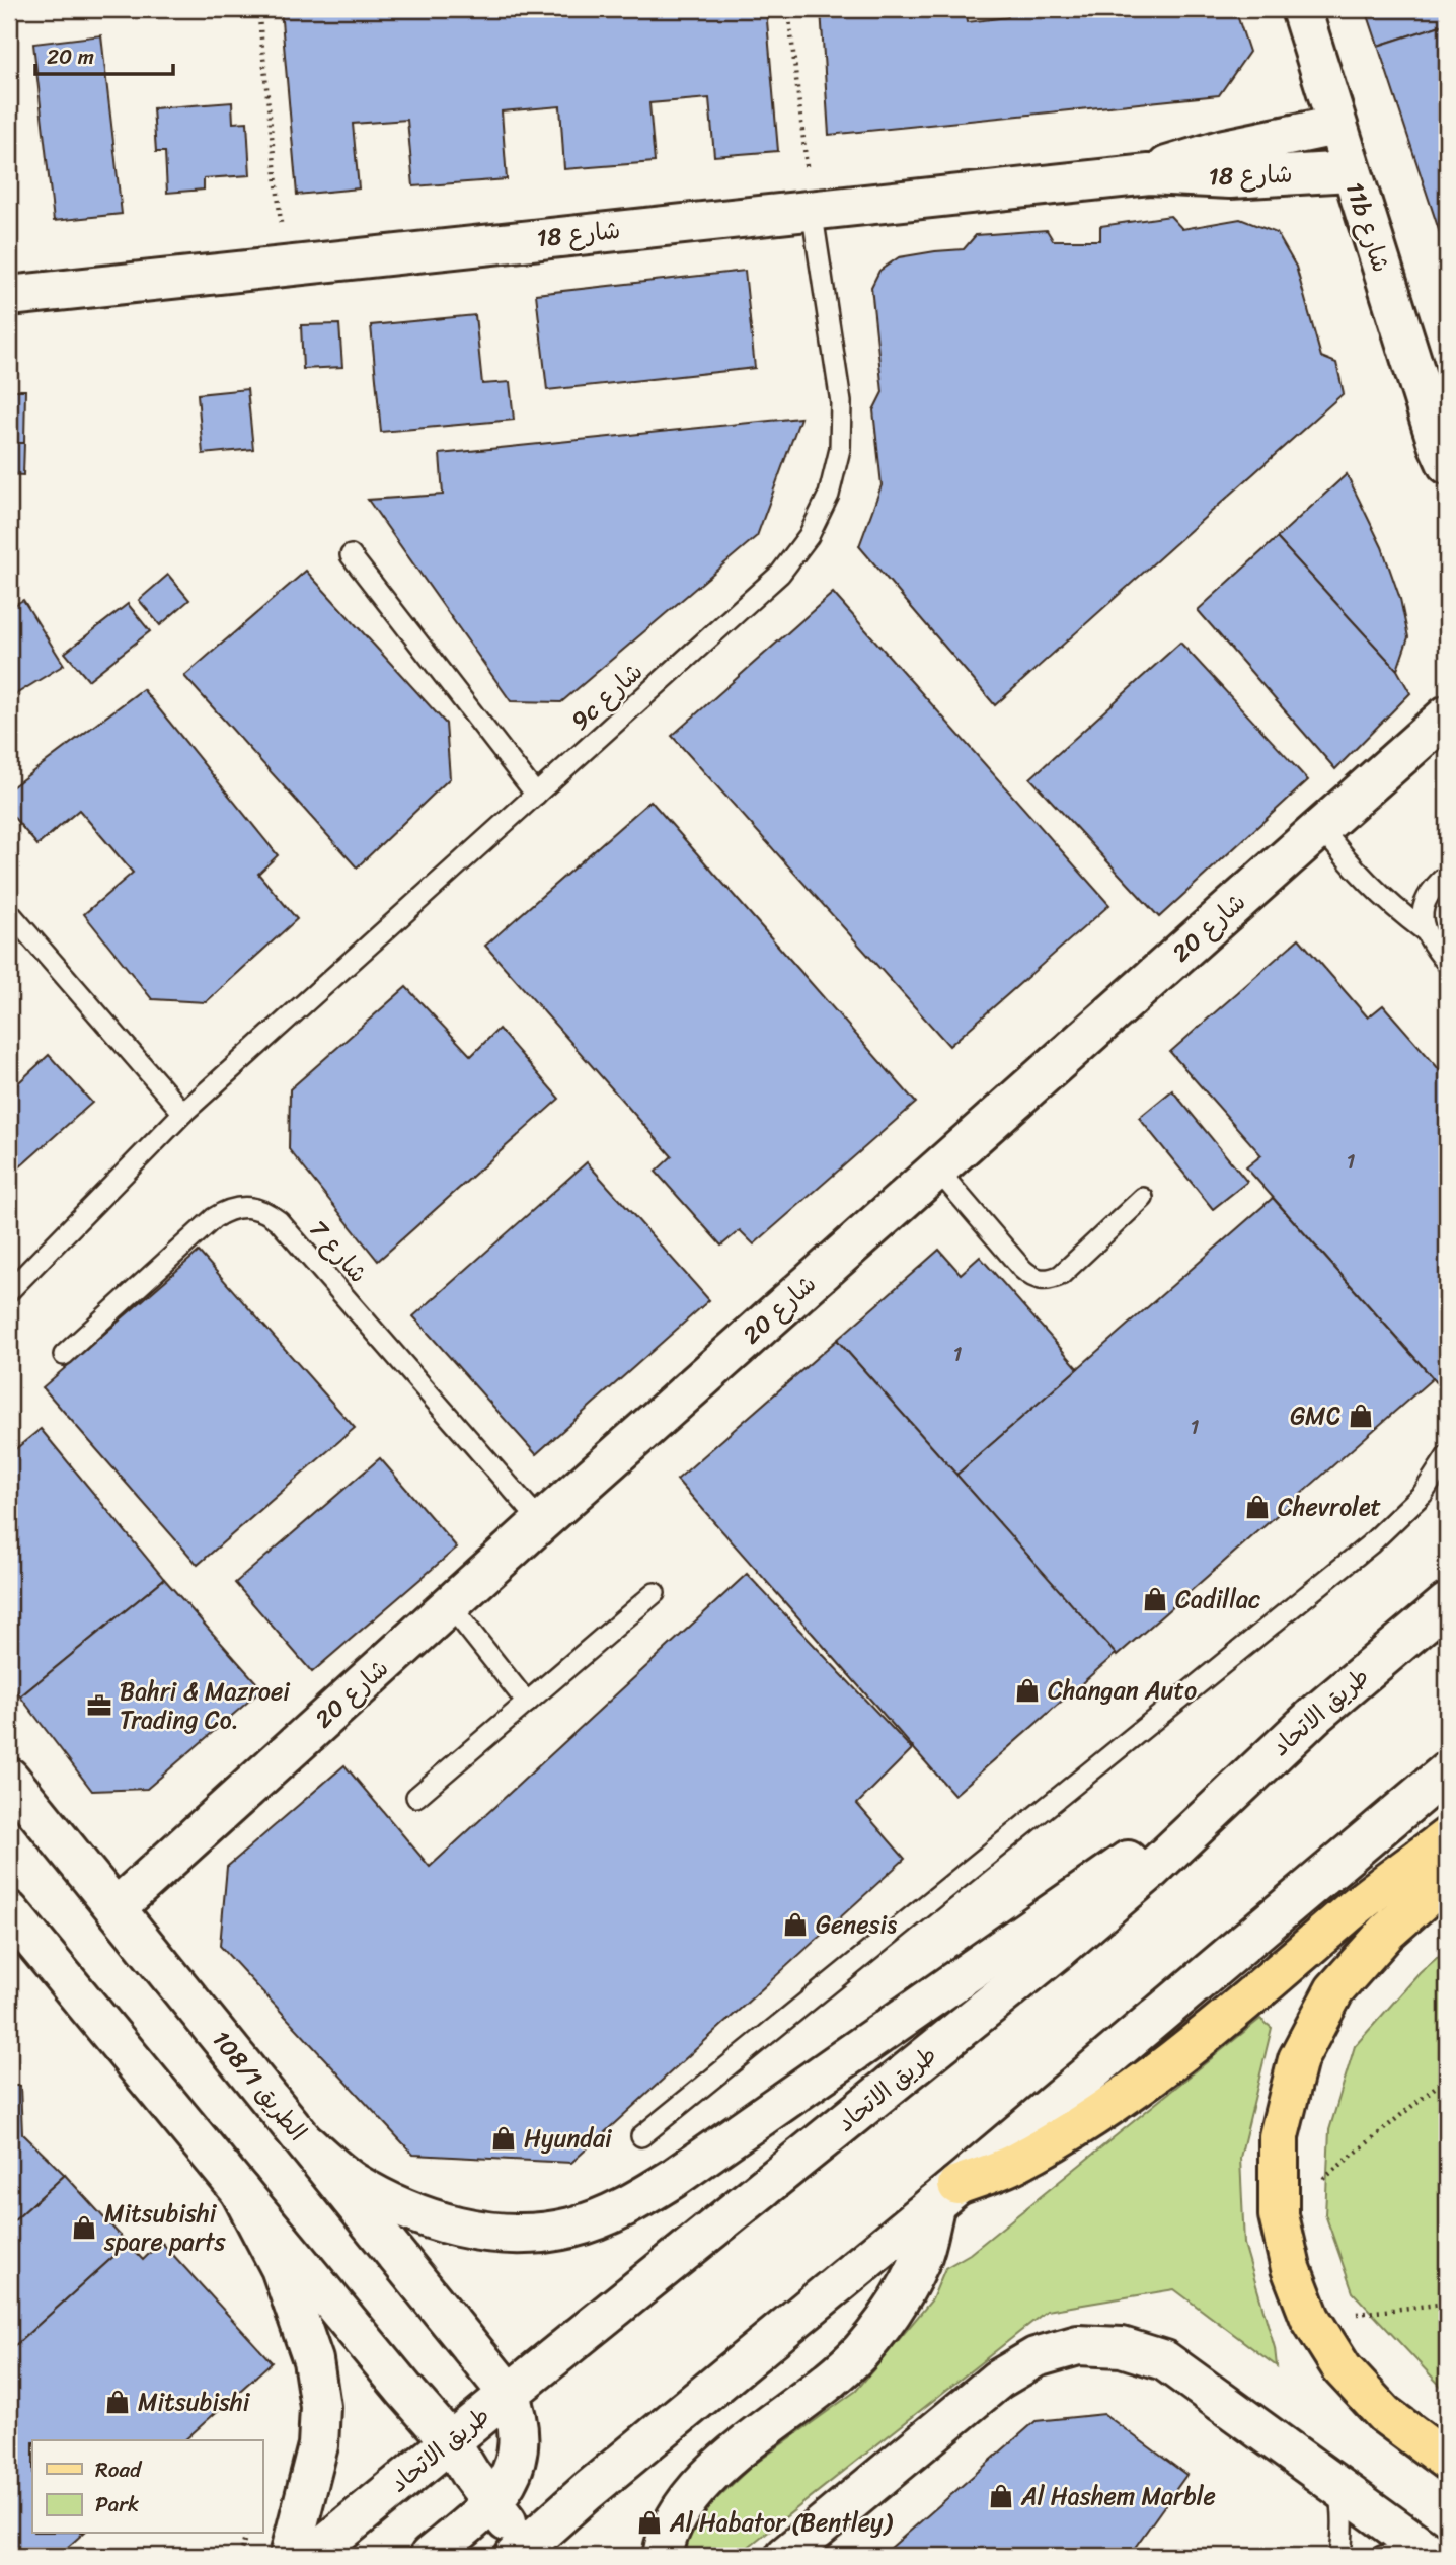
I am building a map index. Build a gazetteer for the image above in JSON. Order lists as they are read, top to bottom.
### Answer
{
  "streets": {
    "street": [
      "شارع 18",
      "11b شارع",
      "شارع 20",
      "طريق الاتحاد",
      "108/1 الطريق"
    ],
    "lane": ["9c شارع", "شارع 7"]
  },
  "crossings": [
    ["شارع 18", "11b شارع"],
    ["شارع 18", "9c شارع"],
    ["شارع 20", "شارع 7"],
    ["شارع 20", "108/1 الطريق"],
    ["طريق الاتحاد", "108/1 الطريق"]
  ],
  "places": {
    "shop": [
      "GMC",
      "Chevrolet",
      "Cadillac",
      "Changan Auto",
      "Genesis",
      "Hyundai",
      "Mitsubishi spare parts",
      "Mitsubishi",
      "Al Hashem Marble",
      "Al Habator (Bentley)"
    ],
    "office": ["Bahri & Mazroei Trading Co."]
  },
  "house_numbers": ["1", "1", "1"],
  "legend": ["Road", "Park"],
  "scale_bar": "20 m"
}
